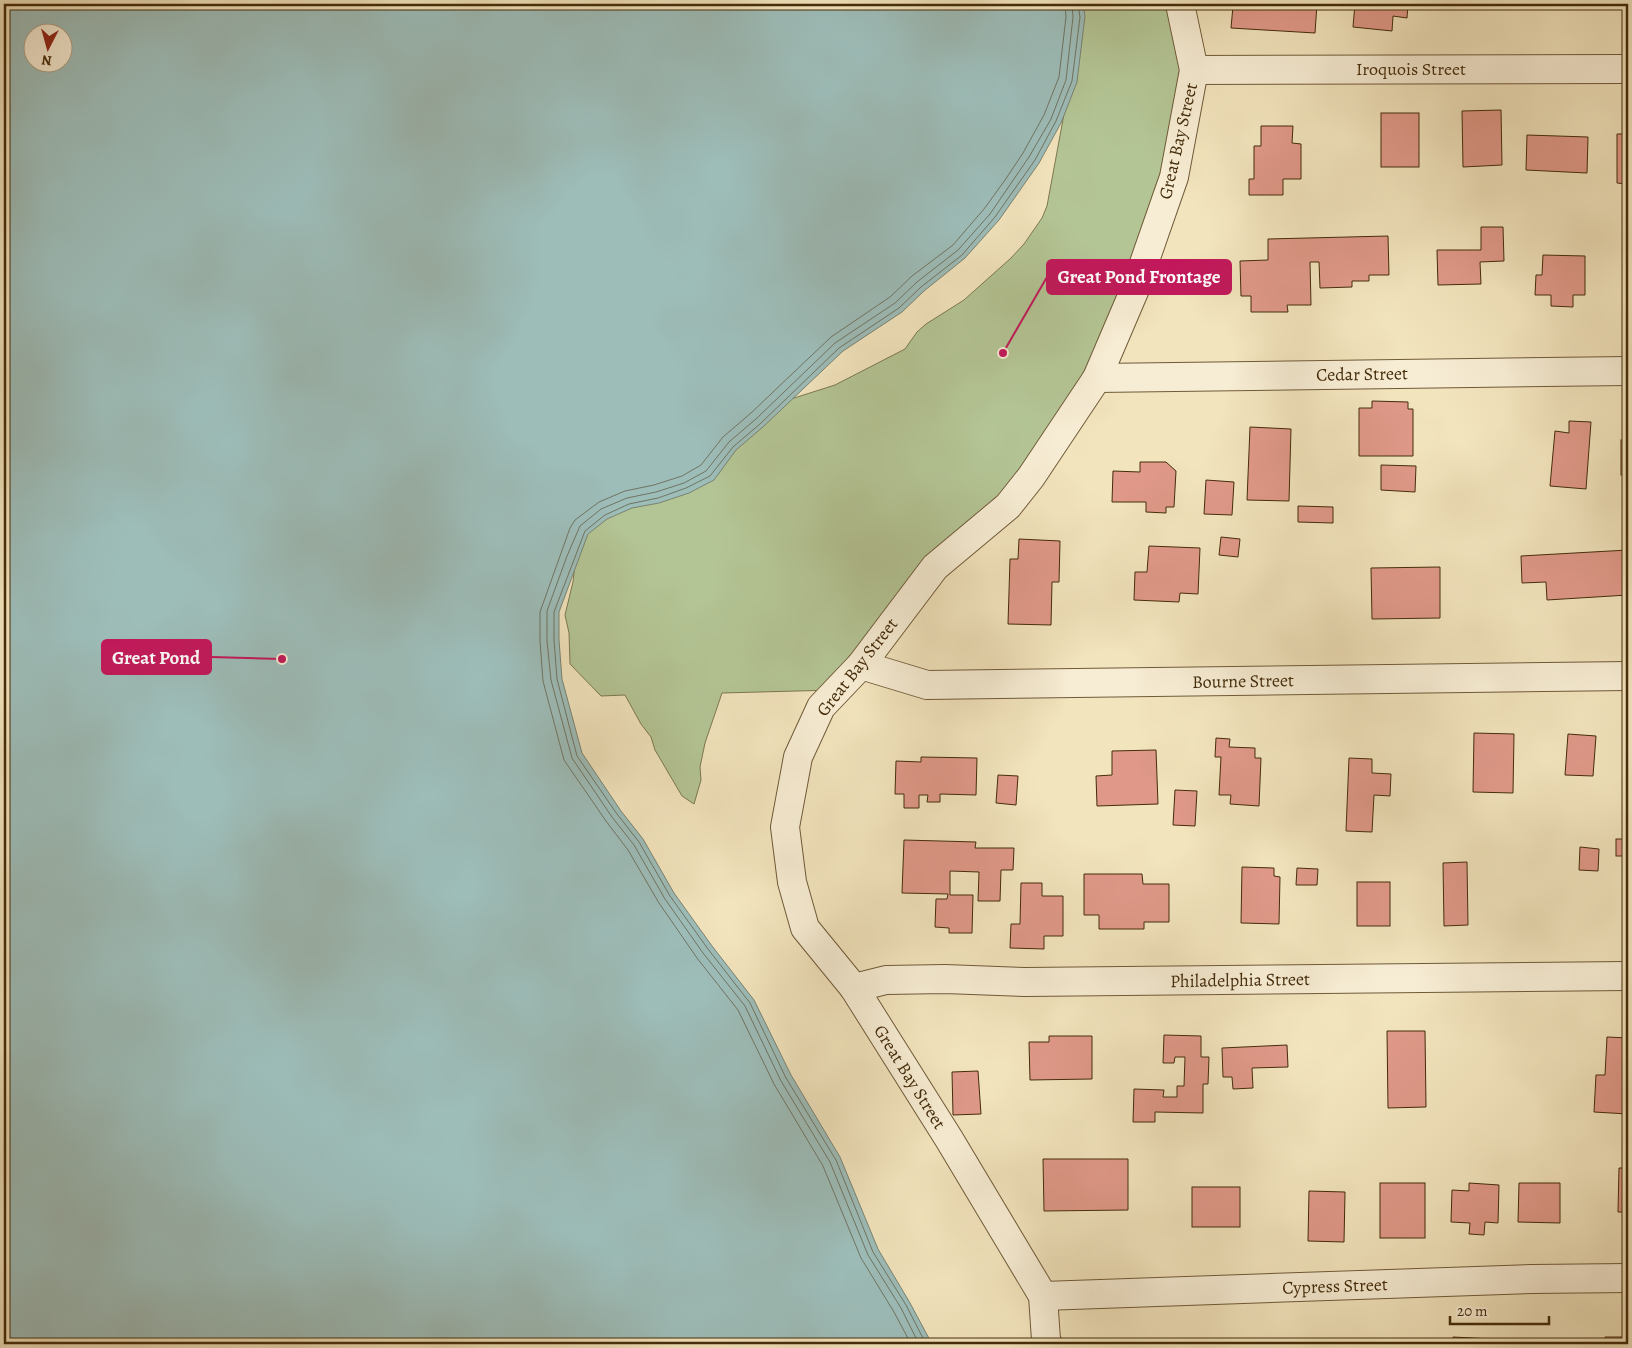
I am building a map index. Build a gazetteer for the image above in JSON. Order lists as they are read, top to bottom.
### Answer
{
  "streets": {
    "street": [
      "Iroquois Street",
      "Great Bay Street",
      "Cedar Street",
      "Bourne Street",
      "Philadelphia Street",
      "Cypress Street"
    ]
  },
  "crossings": [
    ["Iroquois Street", "Great Bay Street"],
    ["Great Bay Street", "Cedar Street"],
    ["Great Bay Street", "Bourne Street"],
    ["Great Bay Street", "Philadelphia Street"],
    ["Great Bay Street", "Cypress Street"]
  ],
  "places": ["Great Pond Frontage", "Great Pond"],
  "scale_bar": "20 m",
  "north": "bottom"
}
